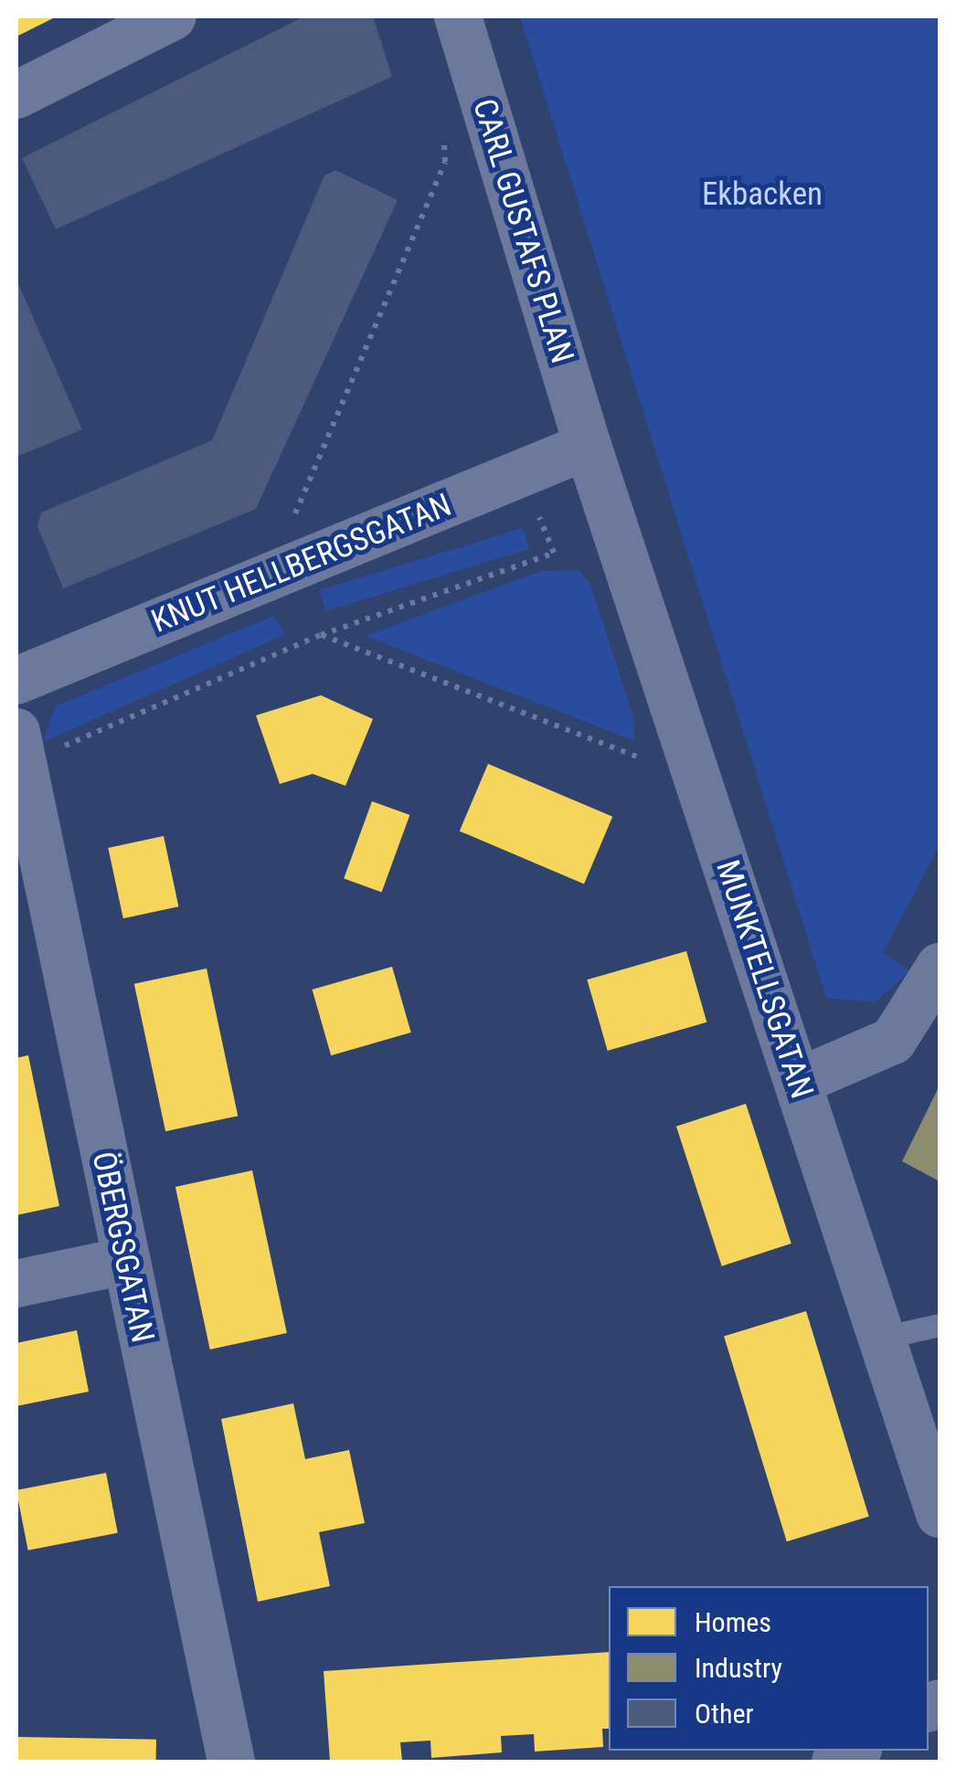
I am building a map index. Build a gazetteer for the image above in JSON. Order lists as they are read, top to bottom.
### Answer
{
  "streets": {
    "street": [
      "CARL GUSTAFS PLAN",
      "KNUT HELLBERGSGATAN",
      "MUNKTELLSGATAN",
      "ÖBERGSGATAN"
    ]
  },
  "crossings": [
    ["CARL GUSTAFS PLAN", "KNUT HELLBERGSGATAN"],
    ["CARL GUSTAFS PLAN", "MUNKTELLSGATAN"],
    ["KNUT HELLBERGSGATAN", "MUNKTELLSGATAN"]
  ],
  "parks": ["Ekbacken"],
  "legend": ["Homes", "Industry", "Other"]
}
